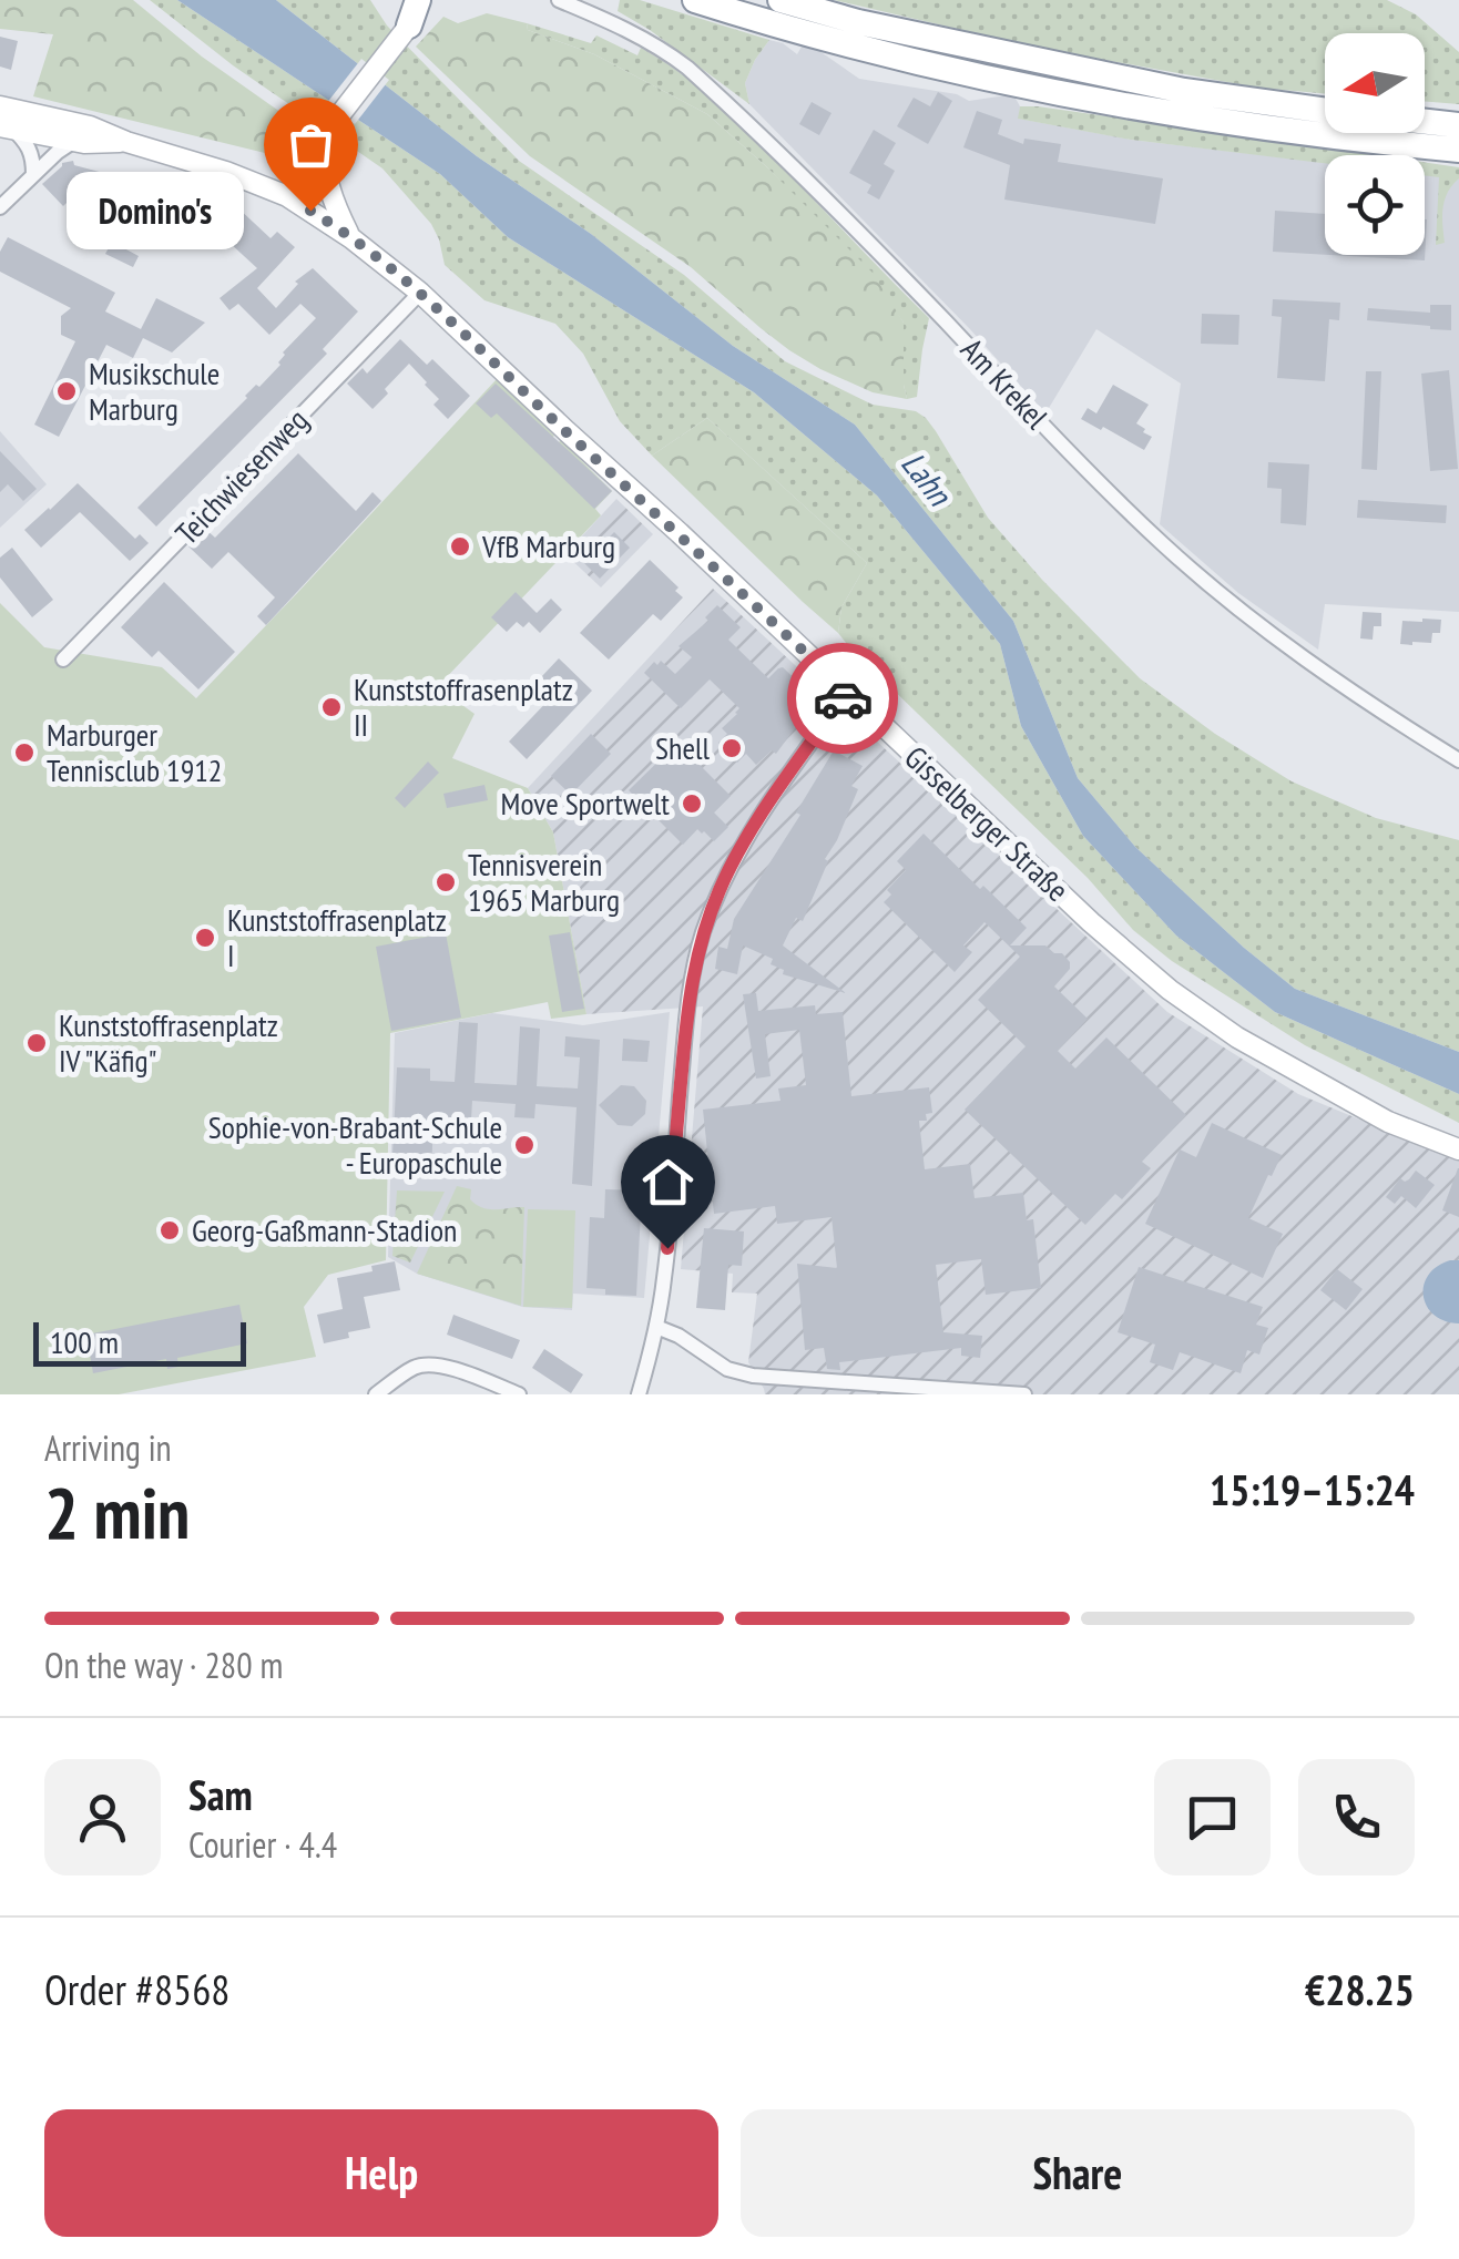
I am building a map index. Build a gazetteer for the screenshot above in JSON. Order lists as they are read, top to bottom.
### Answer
{
  "streets": {
    "main road": ["Gisselberger Straße"],
    "street": ["Am Krekel", "Teichwiesenweg"]
  },
  "crossings": [
    ["Teichwiesenweg", "Gisselberger Straße"]
  ],
  "water": ["Lahn"],
  "places": [
    "Domino's",
    "Musikschule Marburg",
    "VfB Marburg",
    "Kunststoffrasenplatz II",
    "Shell",
    "Marburger Tennisclub 1912",
    "Move Sportwelt",
    "Tennisverein 1965 Marburg",
    "Kunststoffrasenplatz I",
    "Kunststoffrasenplatz IV \"Käfig\"",
    "Sophie-von-Brabant-Schule - Europaschule",
    "Georg-Gaßmann-Stadion"
  ],
  "scale_bar": "100 m",
  "north": "left",
  "page": {
    "bubble": "Domino's",
    "scale": "100 m",
    "heading": ["2 min", "Arriving in", "15:19–15:24"],
    "panel": [
      "Sam",
      "Courier · 4.4",
      "Order #8568",
      "€28.25"
    ],
    "bar": "On the way · 280 m",
    "buttons": ["Help", "Share"]
  }
}
